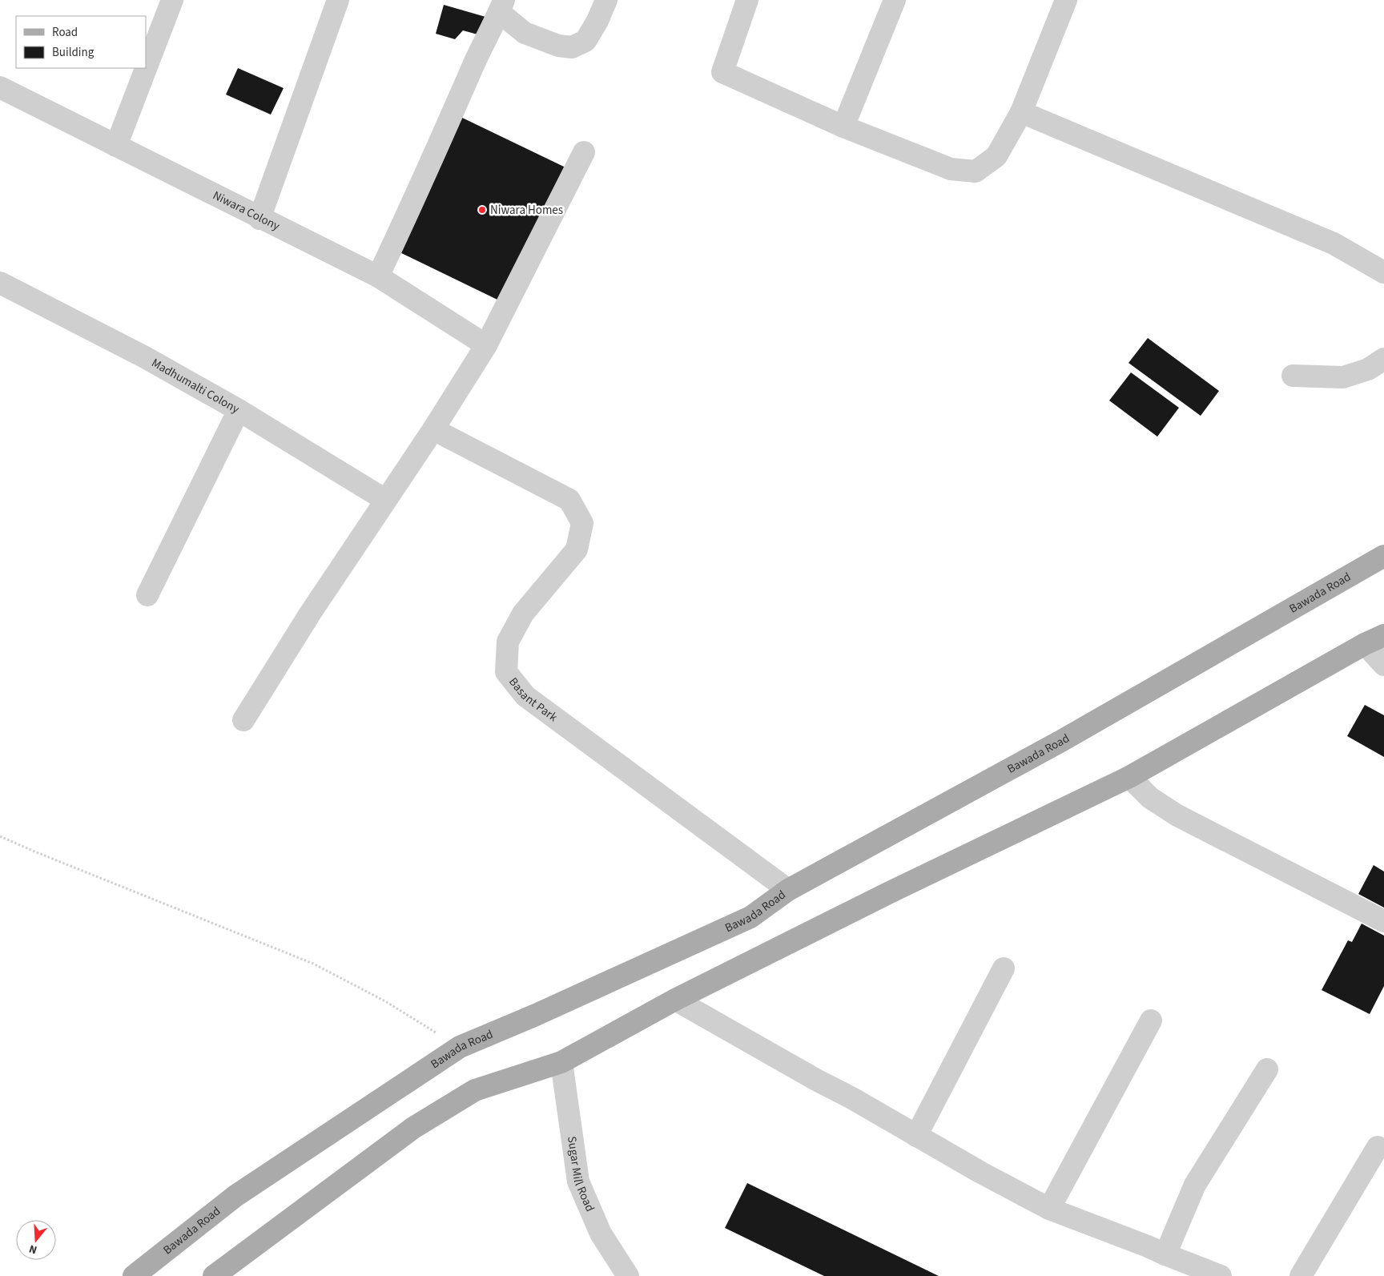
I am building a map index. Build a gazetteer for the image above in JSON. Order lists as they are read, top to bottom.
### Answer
{
  "streets": {
    "main road": ["Bawada Road"],
    "street": [
      "Niwara Colony",
      "Madhumalti Colony",
      "Basant Park",
      "Sugar Mill Road"
    ]
  },
  "crossings": [
    ["Bawada Road", "Basant Park"]
  ],
  "places": ["Niwara Homes"],
  "legend": ["Road", "Building"],
  "north": "bottom"
}
